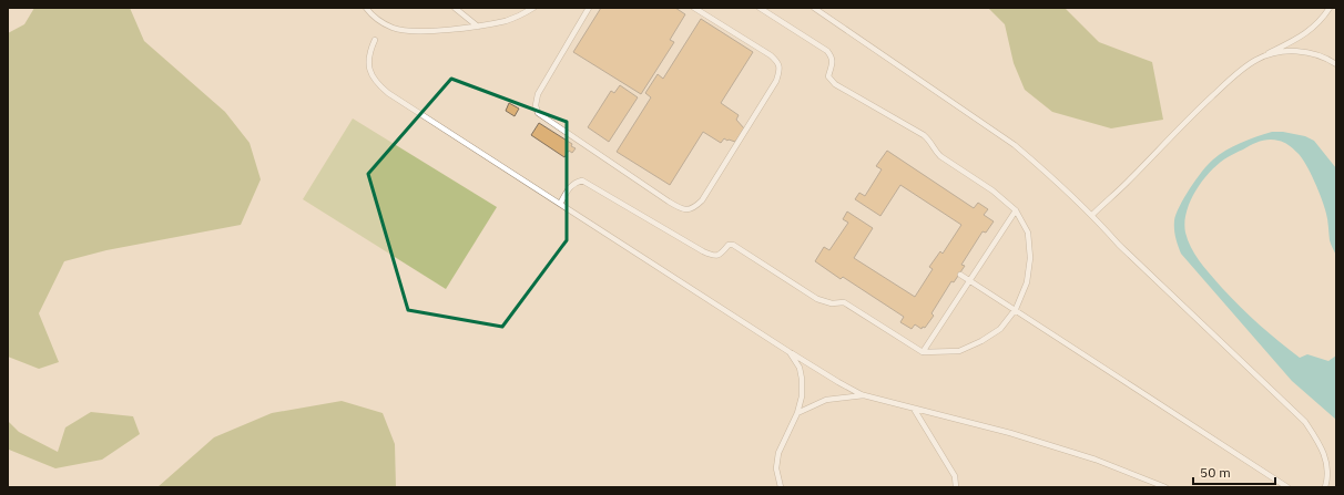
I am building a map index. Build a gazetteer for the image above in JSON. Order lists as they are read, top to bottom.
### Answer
{
  "scale_bar": "50 m"
}
